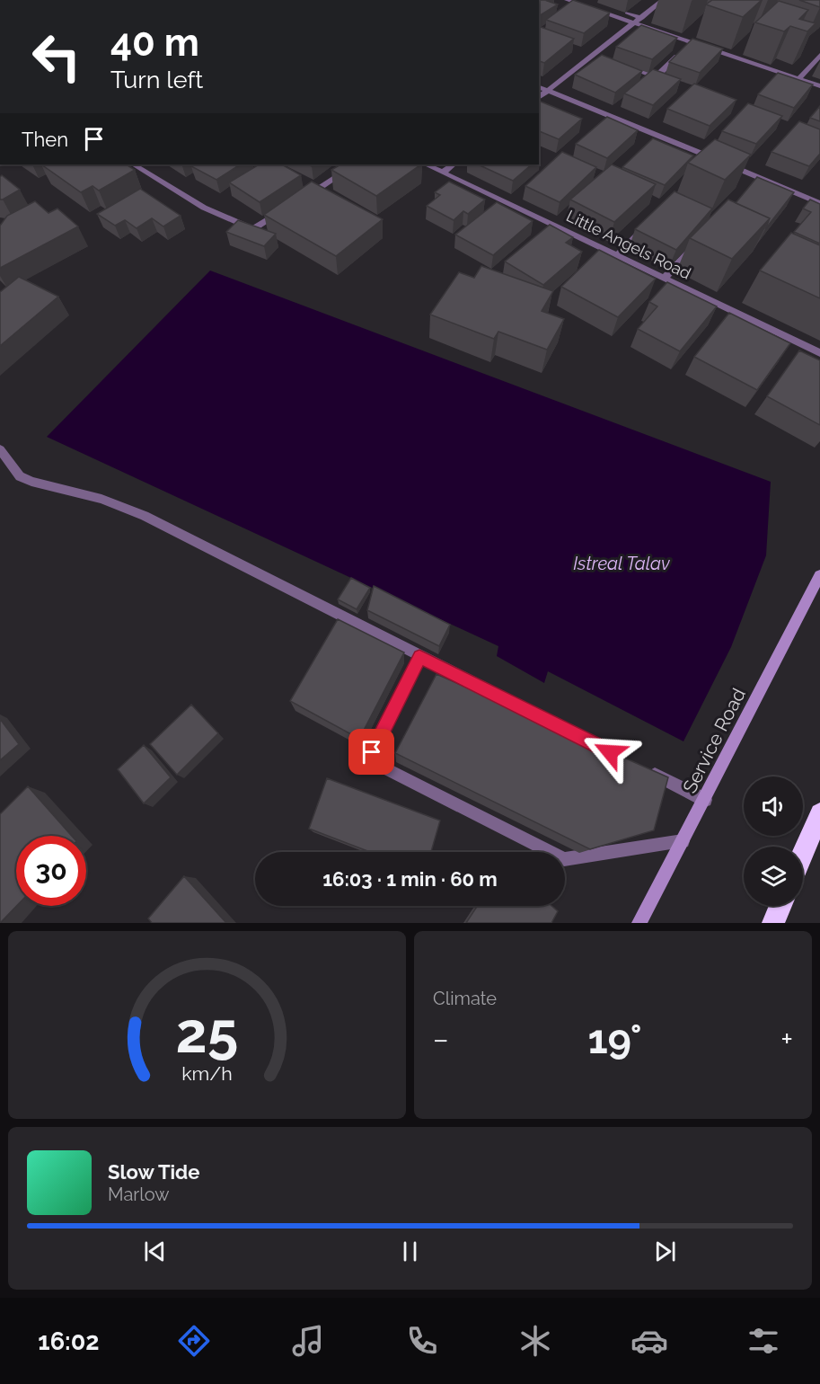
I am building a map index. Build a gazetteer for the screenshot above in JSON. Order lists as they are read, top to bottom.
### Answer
{
  "streets": {
    "street": ["Little Angels Road", "Service Road"]
  },
  "water": ["Istreal Talav"],
  "page": {
    "turn": ["40 m", "Turn left"],
    "then": "Then",
    "limit": "30",
    "trip": "16:03 · 1 min · 60 m",
    "tile": "Climate",
    "heat": ["−", "19°", "+"],
    "song": ["Slow Tide", "Marlow"],
    "tabs": "16:02",
    "gauge": ["25", "km/h"]
  }
}
